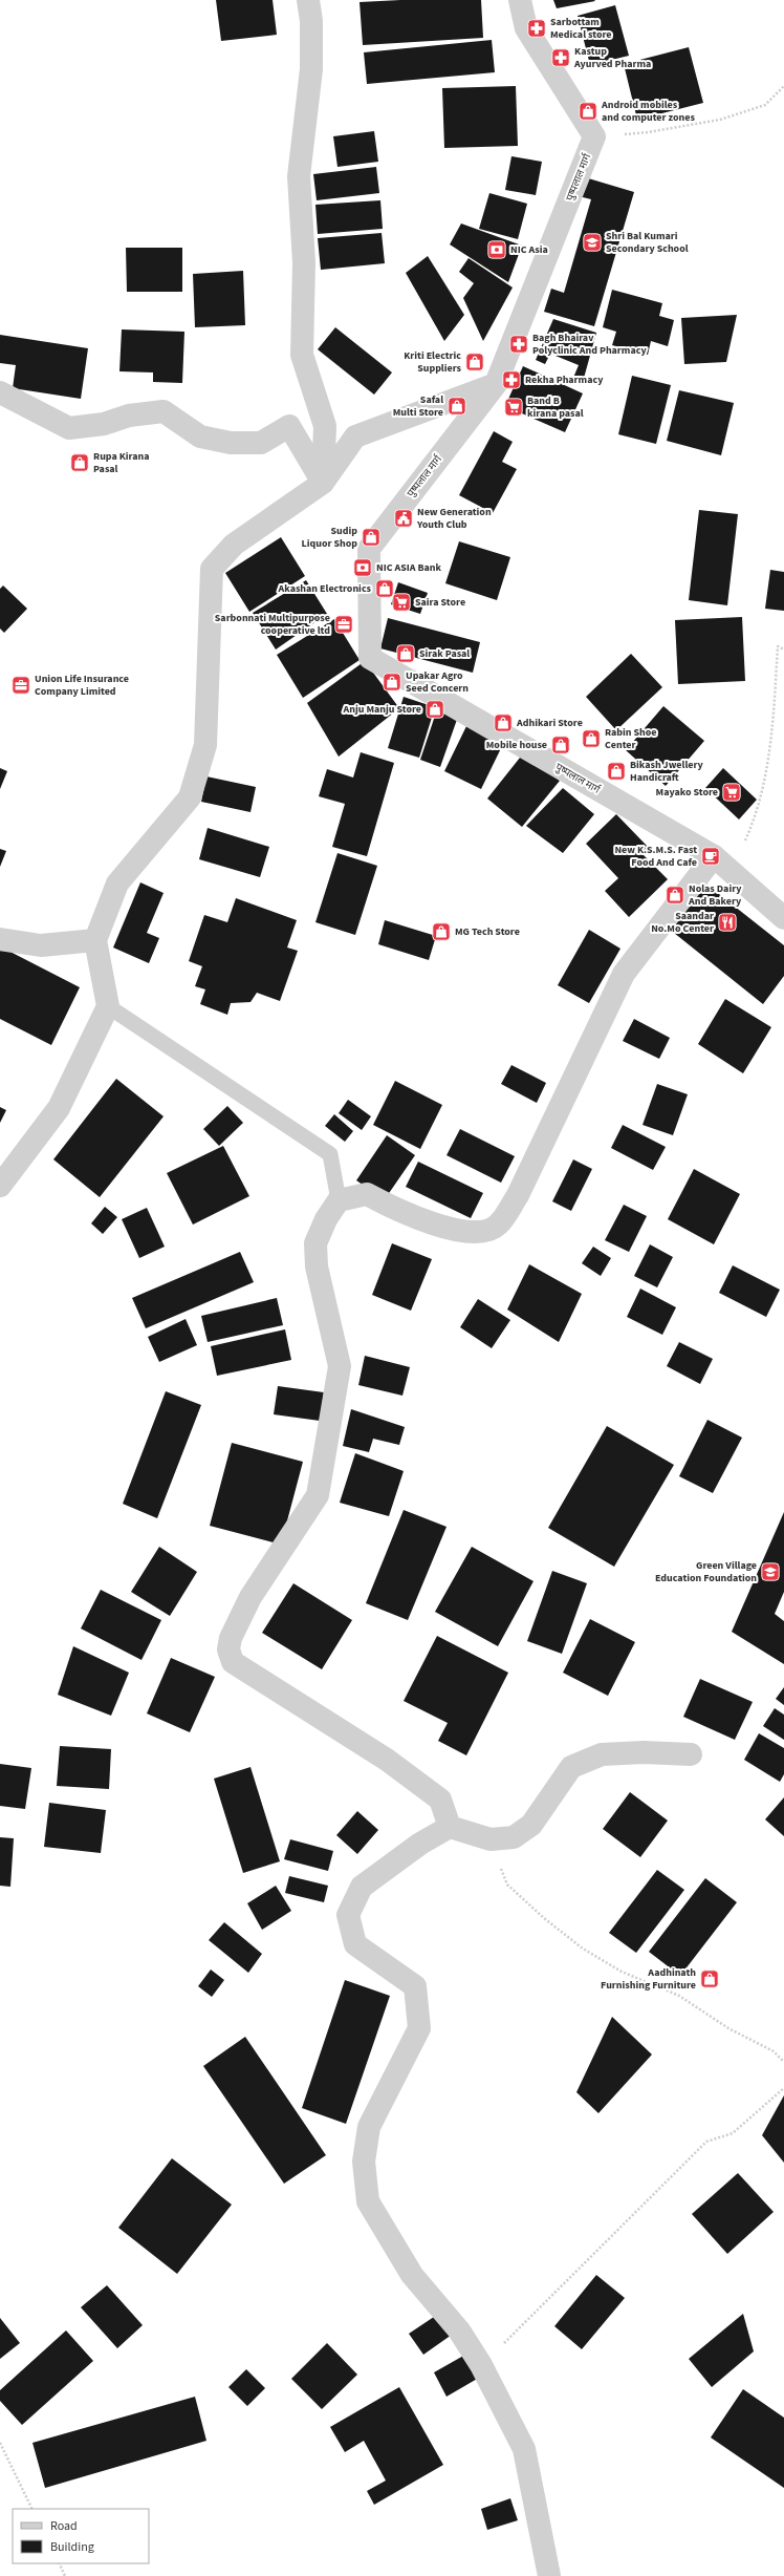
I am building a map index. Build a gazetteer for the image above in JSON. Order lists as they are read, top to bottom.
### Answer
{
  "streets": {
    "street": ["पुष्पलाल मार्ग"]
  },
  "places": {
    "pharmacy": [
      "Sarbottam Medical store",
      "Kastup Ayurved Pharma",
      "Bagh Bhairav Polyclinic And Pharmacy",
      "Rekha Pharmacy"
    ],
    "shop": [
      "Android mobiles and computer zones",
      "Kriti Electric Suppliers",
      "Safal Multi Store",
      "Rupa Kirana Pasal",
      "Sudip Liquor Shop",
      "Akashan Electronics",
      "Sirak Pasal",
      "Upakar Agro Seed Concern",
      "Anju Manju Store",
      "Adhikari Store",
      "Rabin Shoe Center",
      "Mobile house",
      "Bikash Jwellery Handicraft",
      "Nolas Dairy And Bakery",
      "MG Tech Store",
      "Aadhinath Furnishing Furniture"
    ],
    "school or university": ["Shri Bal Kumari Secondary School", "Green Village Education Foundation"],
    "bank": ["NIC Asia", "NIC ASIA Bank"],
    "supermarket": ["Band B kirana pasal", "Saira Store", "Mayako Store"],
    "public building": ["New Generation Youth Club"],
    "office": ["Sarbonnati Multipurpose cooperative ltd", "Union Life Insurance Company Limited"],
    "cafe": ["New K.S.M.S. Fast Food And Cafe"],
    "restaurant": ["Saandar No.Mo Center"]
  },
  "legend": ["Road", "Building"]
}
